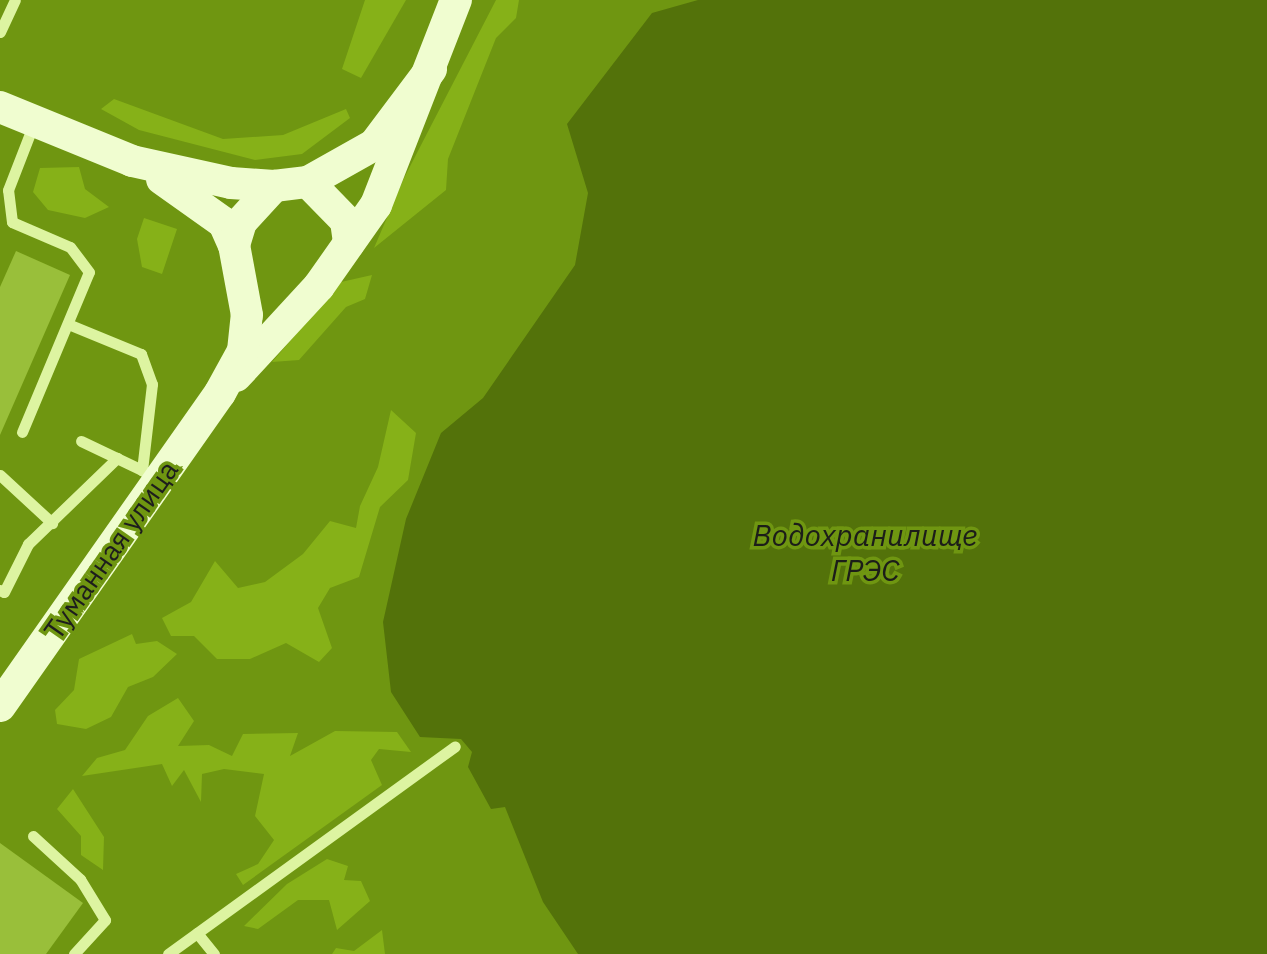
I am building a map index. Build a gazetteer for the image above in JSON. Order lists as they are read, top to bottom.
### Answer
{
  "streets": {
    "street": ["Туманная улица"]
  },
  "water": ["Водохранилище ГРЭС"]
}
